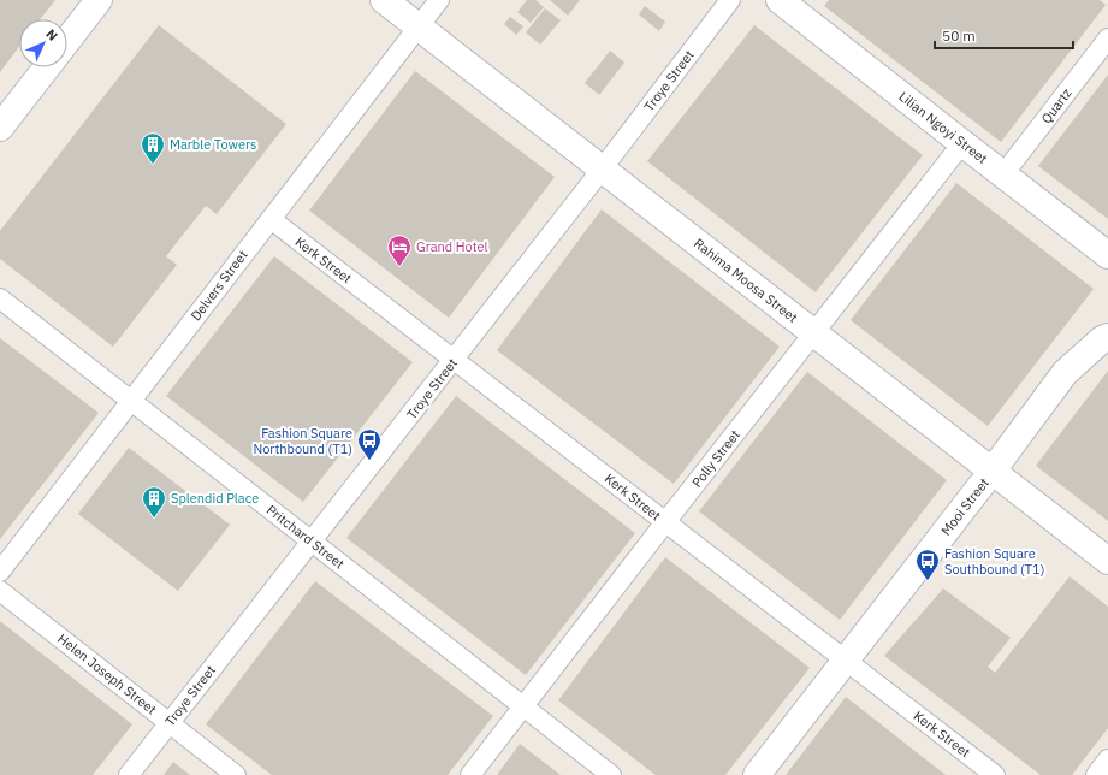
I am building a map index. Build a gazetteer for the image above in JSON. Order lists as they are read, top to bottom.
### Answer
{
  "streets": {
    "street": [
      "Troye Street",
      "Quartz",
      "Lilian Ngoyi Street",
      "Kerk Street",
      "Rahima Moosa Street",
      "Delvers Street",
      "Polly Street",
      "Mooi Street",
      "Pritchard Street",
      "Helen Joseph Street"
    ]
  },
  "crossings": [
    ["Troye Street", "Kerk Street"],
    ["Troye Street", "Rahima Moosa Street"],
    ["Troye Street", "Pritchard Street"],
    ["Troye Street", "Helen Joseph Street"],
    ["Quartz", "Lilian Ngoyi Street"],
    ["Lilian Ngoyi Street", "Polly Street"],
    ["Kerk Street", "Delvers Street"],
    ["Kerk Street", "Polly Street"],
    ["Kerk Street", "Mooi Street"],
    ["Rahima Moosa Street", "Delvers Street"],
    ["Rahima Moosa Street", "Polly Street"],
    ["Rahima Moosa Street", "Mooi Street"],
    ["Delvers Street", "Pritchard Street"],
    ["Polly Street", "Pritchard Street"]
  ],
  "places": {
    "building": ["Marble Towers", "Splendid Place"],
    "hotel": ["Grand Hotel"],
    "bus stop": ["Fashion Square Northbound (T1)", "Fashion Square Southbound (T1)"]
  },
  "scale_bar": "50 m",
  "north": "top right"
}
